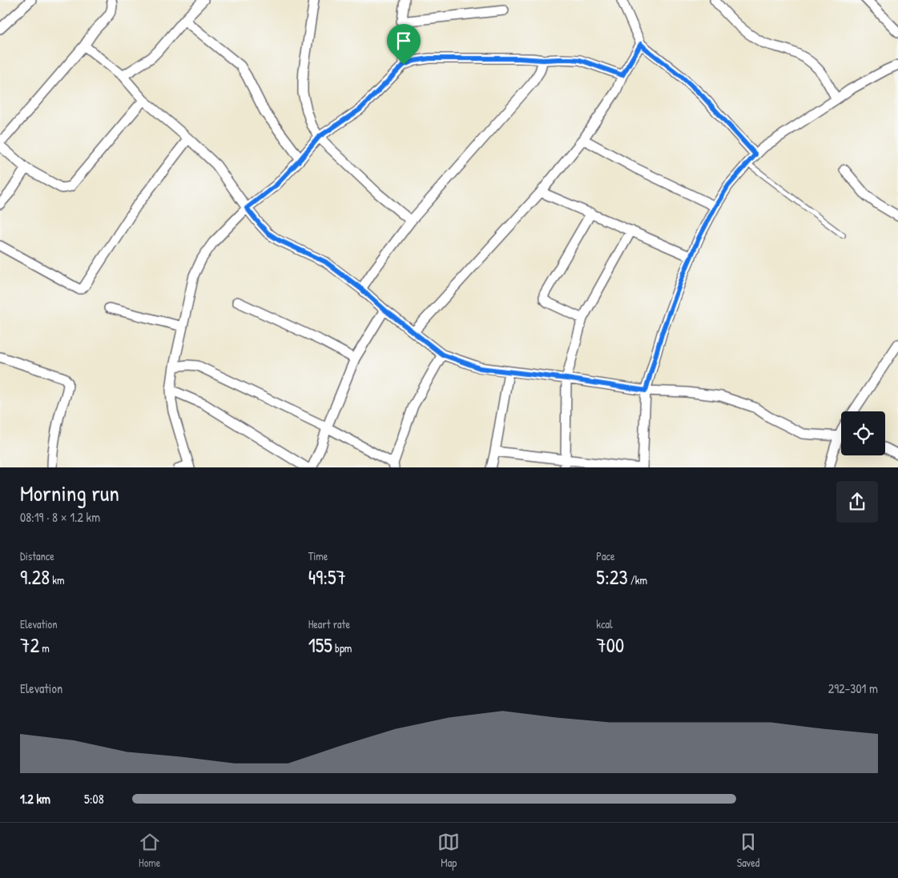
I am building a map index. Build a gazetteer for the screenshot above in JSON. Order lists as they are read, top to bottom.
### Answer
{
  "page": {
    "heading": ["Morning run", "08:19 · 8 × 1.2 km"],
    "stats": [
      ["Distance", "9.28 km"],
      ["Time", "49:57"],
      ["Pace", "5:23 /km"],
      ["Elevation", "72 m"],
      ["Heart rate", "155 bpm"],
      ["kcal", "700"]
    ],
    "chart": ["Elevation", "292–301 m"],
    "list": [
      {
        "name": "1.2 km",
        "note": "5:08"
      }
    ],
    "tabs": ["Home", "Map", "Saved"]
  }
}
